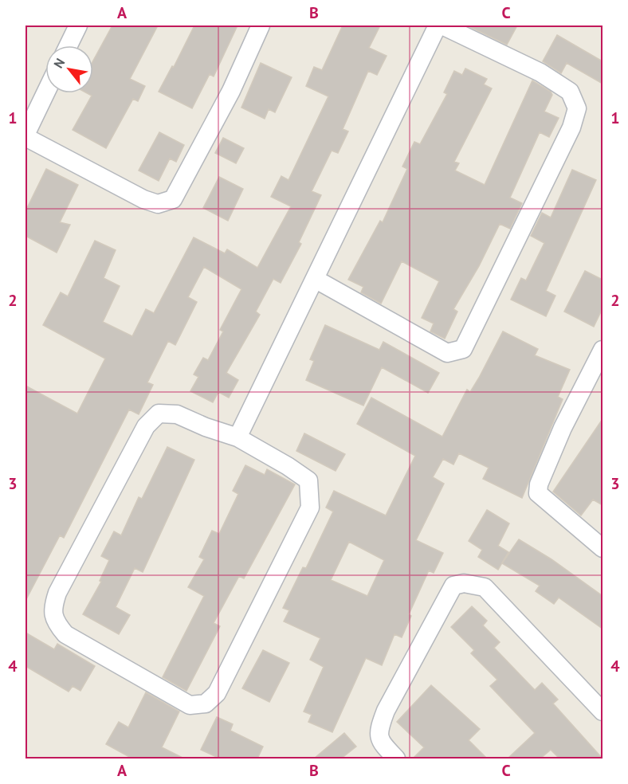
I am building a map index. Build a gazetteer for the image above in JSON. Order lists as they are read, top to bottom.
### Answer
{
  "north": "top left",
  "grid": {
    "columns": ["A", "B", "C"],
    "rows": [
      "1",
      "2",
      "3",
      "4"
    ]
  }
}
